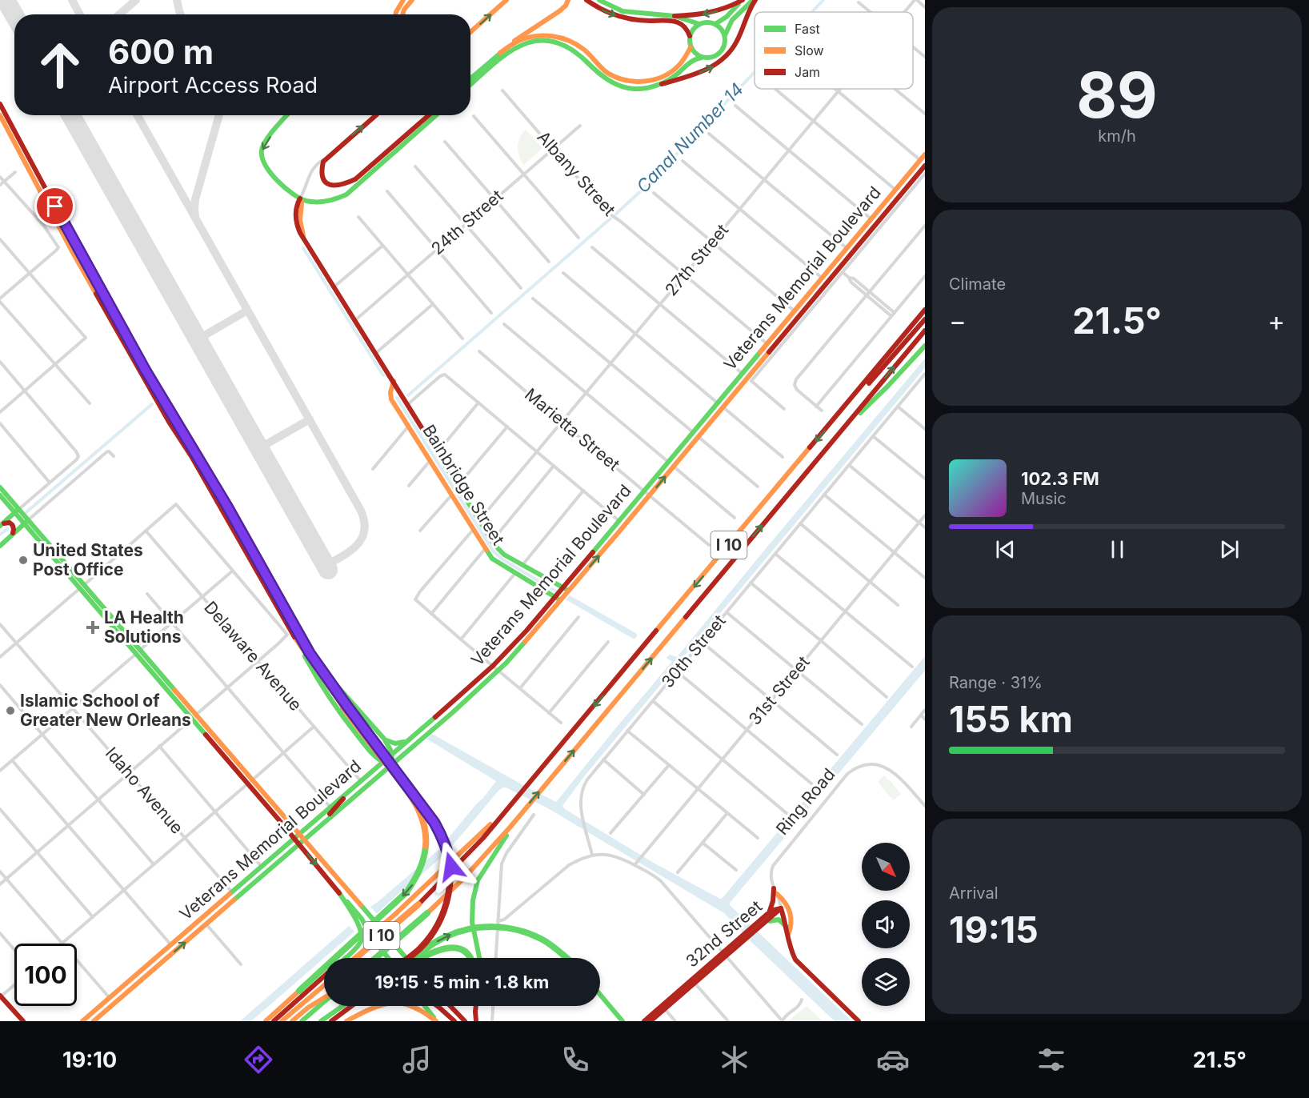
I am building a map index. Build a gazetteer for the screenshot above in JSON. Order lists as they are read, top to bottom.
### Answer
{
  "streets": {
    "main road": [
      "Veterans Memorial Boulevard",
      "Bainbridge Street",
      "I 10",
      "32nd Street"
    ],
    "street": [
      "Albany Street",
      "24th Street",
      "27th Street",
      "Marietta Street",
      "30th Street",
      "Delaware Avenue",
      "31st Street",
      "Idaho Avenue",
      "Ring Road"
    ]
  },
  "crossings": [
    ["Albany Street", "24th Street"],
    ["Albany Street", "27th Street"],
    ["Albany Street", "Veterans Memorial Boulevard"],
    ["24th Street", "Bainbridge Street"],
    ["27th Street", "Marietta Street"],
    ["27th Street", "Bainbridge Street"],
    ["Veterans Memorial Boulevard", "Marietta Street"],
    ["Veterans Memorial Boulevard", "Bainbridge Street"],
    ["Veterans Memorial Boulevard", "Delaware Avenue"],
    ["Veterans Memorial Boulevard", "Idaho Avenue"],
    ["Ring Road", "32nd Street"]
  ],
  "water": ["Canal Number 14"],
  "places": {
    "other": ["United States Post Office", "Islamic School of Greater New Orleans"],
    "health": ["LA Health Solutions"]
  },
  "legend": ["Fast", "Slow", "Jam"],
  "north": "bottom right",
  "page": {
    "tile": [
      ["89", "km/h"],
      "Climate",
      ["Range · 31%", "155 km"],
      ["Arrival", "19:15"]
    ],
    "turn": ["600 m", "Airport Access Road"],
    "heat": ["−", "21.5°", "+"],
    "song": ["102.3 FM", "Music"],
    "limit": "100",
    "trip": "19:15 · 5 min · 1.8 km",
    "tabs": ["19:10", "21.5°"]
  }
}
